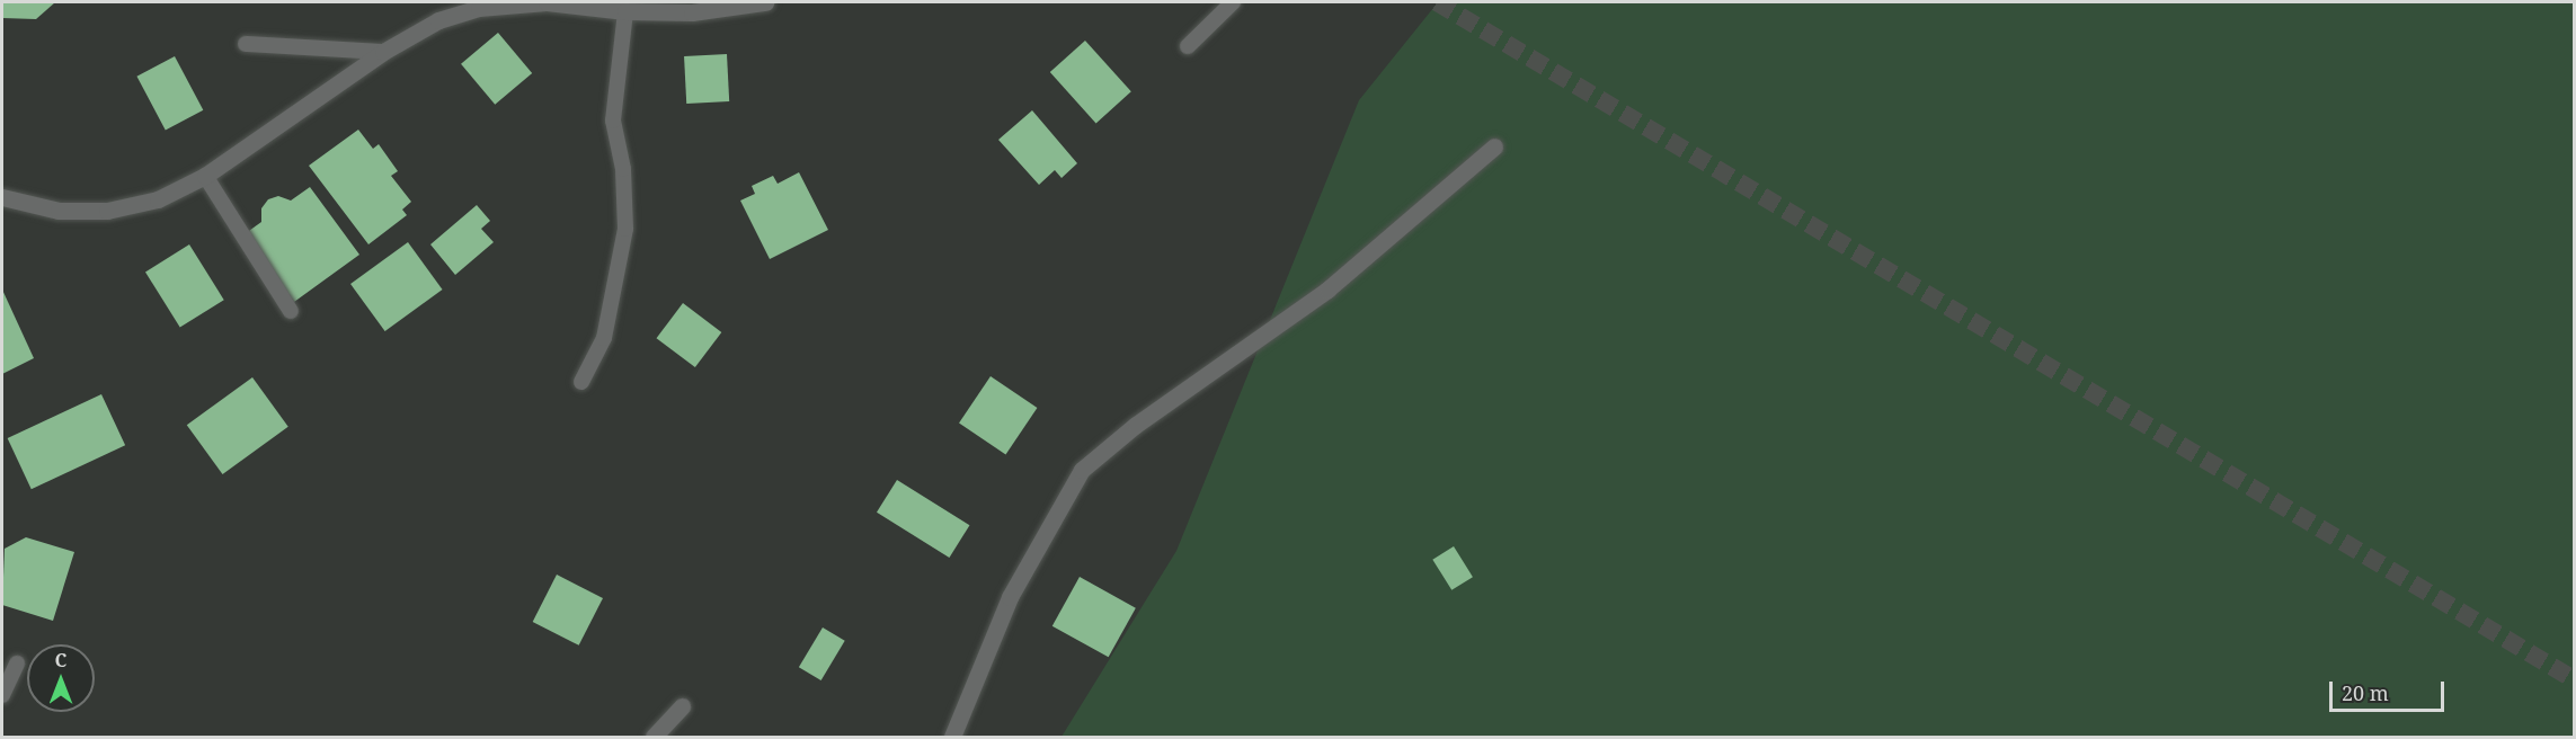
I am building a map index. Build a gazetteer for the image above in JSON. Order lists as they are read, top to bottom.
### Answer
{
  "scale_bar": "20 m",
  "north": "top"
}
